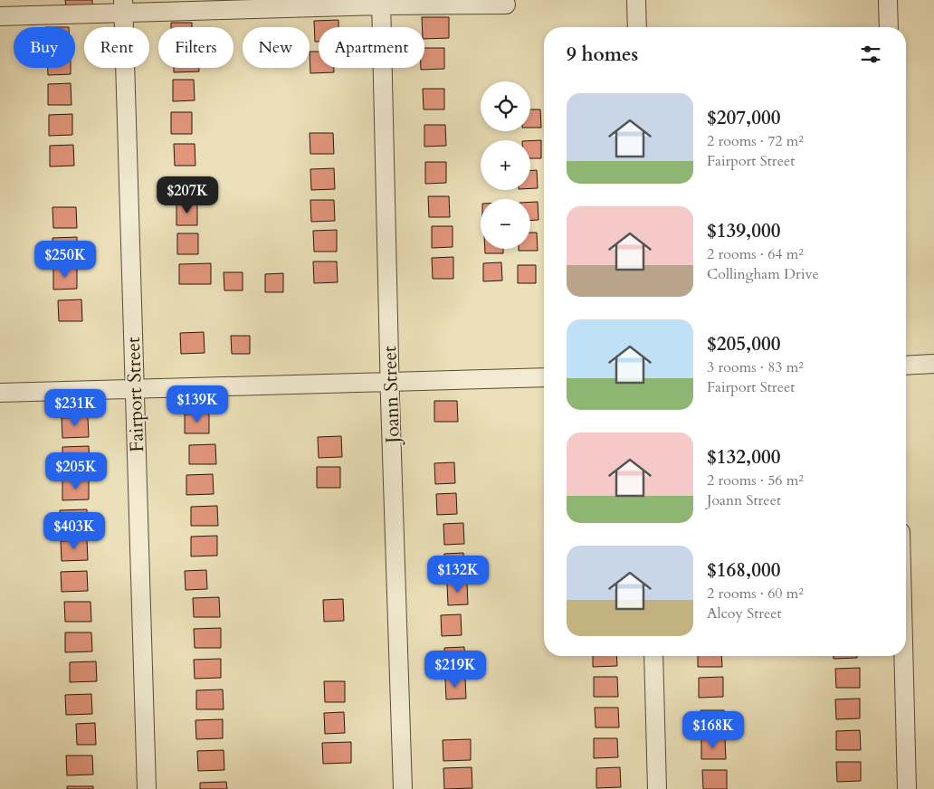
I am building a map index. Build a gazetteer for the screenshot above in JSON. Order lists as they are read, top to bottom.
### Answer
{
  "streets": {
    "street": ["Fairport Street", "Joann Street"]
  },
  "page": {
    "chip": [
      "Buy",
      "Rent",
      "Filters",
      "New",
      "Apartment"
    ],
    "heading": "9 homes",
    "map_buttons": ["+", "−"],
    "list": [
      {
        "name": "$207,000",
        "note": "2 rooms · 72 m² · Fairport Street"
      },
      {
        "name": "$139,000",
        "note": "2 rooms · 64 m² · Collingham Drive"
      },
      {
        "name": "$205,000",
        "note": "3 rooms · 83 m² · Fairport Street"
      },
      {
        "name": "$132,000",
        "note": "2 rooms · 56 m² · Joann Street"
      },
      {
        "name": "$168,000",
        "note": "2 rooms · 60 m² · Alcoy Street"
      }
    ],
    "price": [
      "$207K",
      "$250K",
      "$139K",
      "$231K",
      "$205K",
      "$403K",
      "$132K",
      "$219K",
      "$168K"
    ]
  }
}
